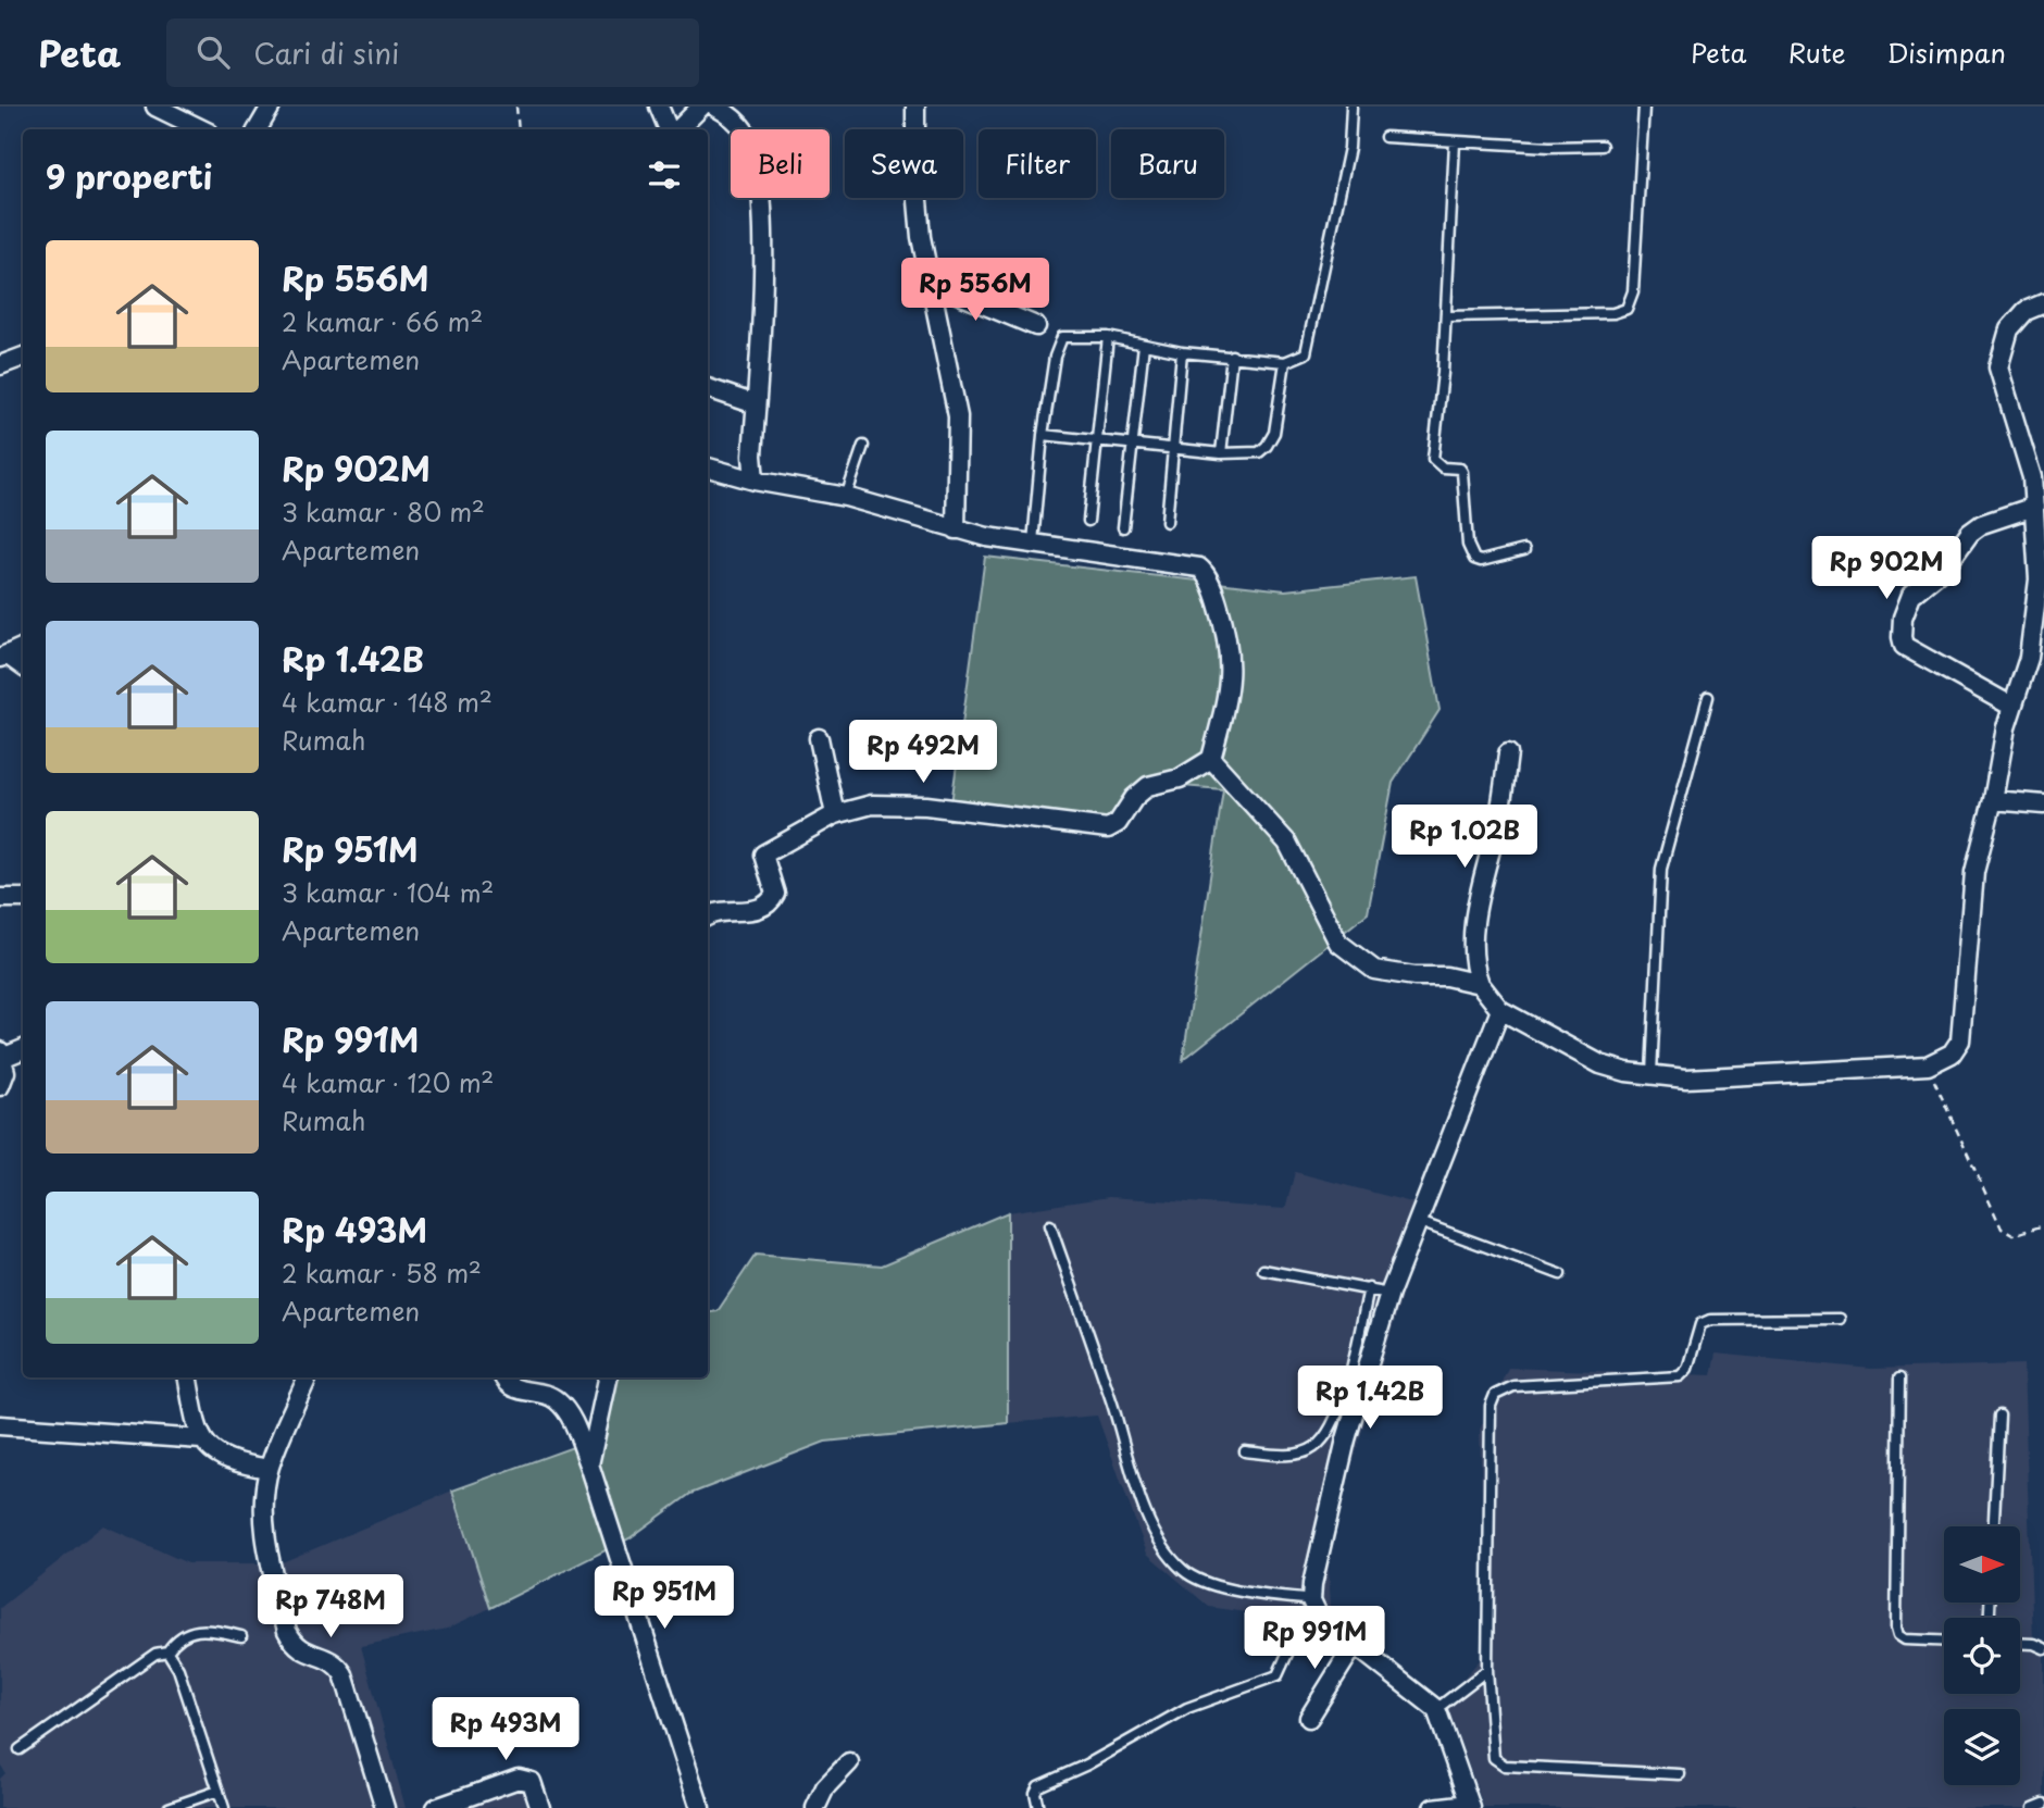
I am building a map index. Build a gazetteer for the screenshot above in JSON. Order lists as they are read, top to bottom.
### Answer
{
  "north": "right",
  "page": {
    "header": "Peta",
    "search": "Cari di sini",
    "nav": ["Peta", "Rute", "Disimpan"],
    "chip": [
      "Beli",
      "Sewa",
      "Filter",
      "Baru"
    ],
    "heading": "9 properti",
    "list": [
      {
        "name": "Rp 556M",
        "note": "2 kamar · 66 m² · Apartemen"
      },
      {
        "name": "Rp 902M",
        "note": "3 kamar · 80 m² · Apartemen"
      },
      {
        "name": "Rp 1.42B",
        "note": "4 kamar · 148 m² · Rumah"
      },
      {
        "name": "Rp 951M",
        "note": "3 kamar · 104 m² · Apartemen"
      },
      {
        "name": "Rp 991M",
        "note": "4 kamar · 120 m² · Rumah"
      },
      {
        "name": "Rp 493M",
        "note": "2 kamar · 58 m² · Apartemen"
      }
    ],
    "price": [
      "Rp 556M",
      "Rp 902M",
      "Rp 492M",
      "Rp 1.02B",
      "Rp 1.42B",
      "Rp 951M",
      "Rp 748M",
      "Rp 991M",
      "Rp 493M"
    ]
  }
}
